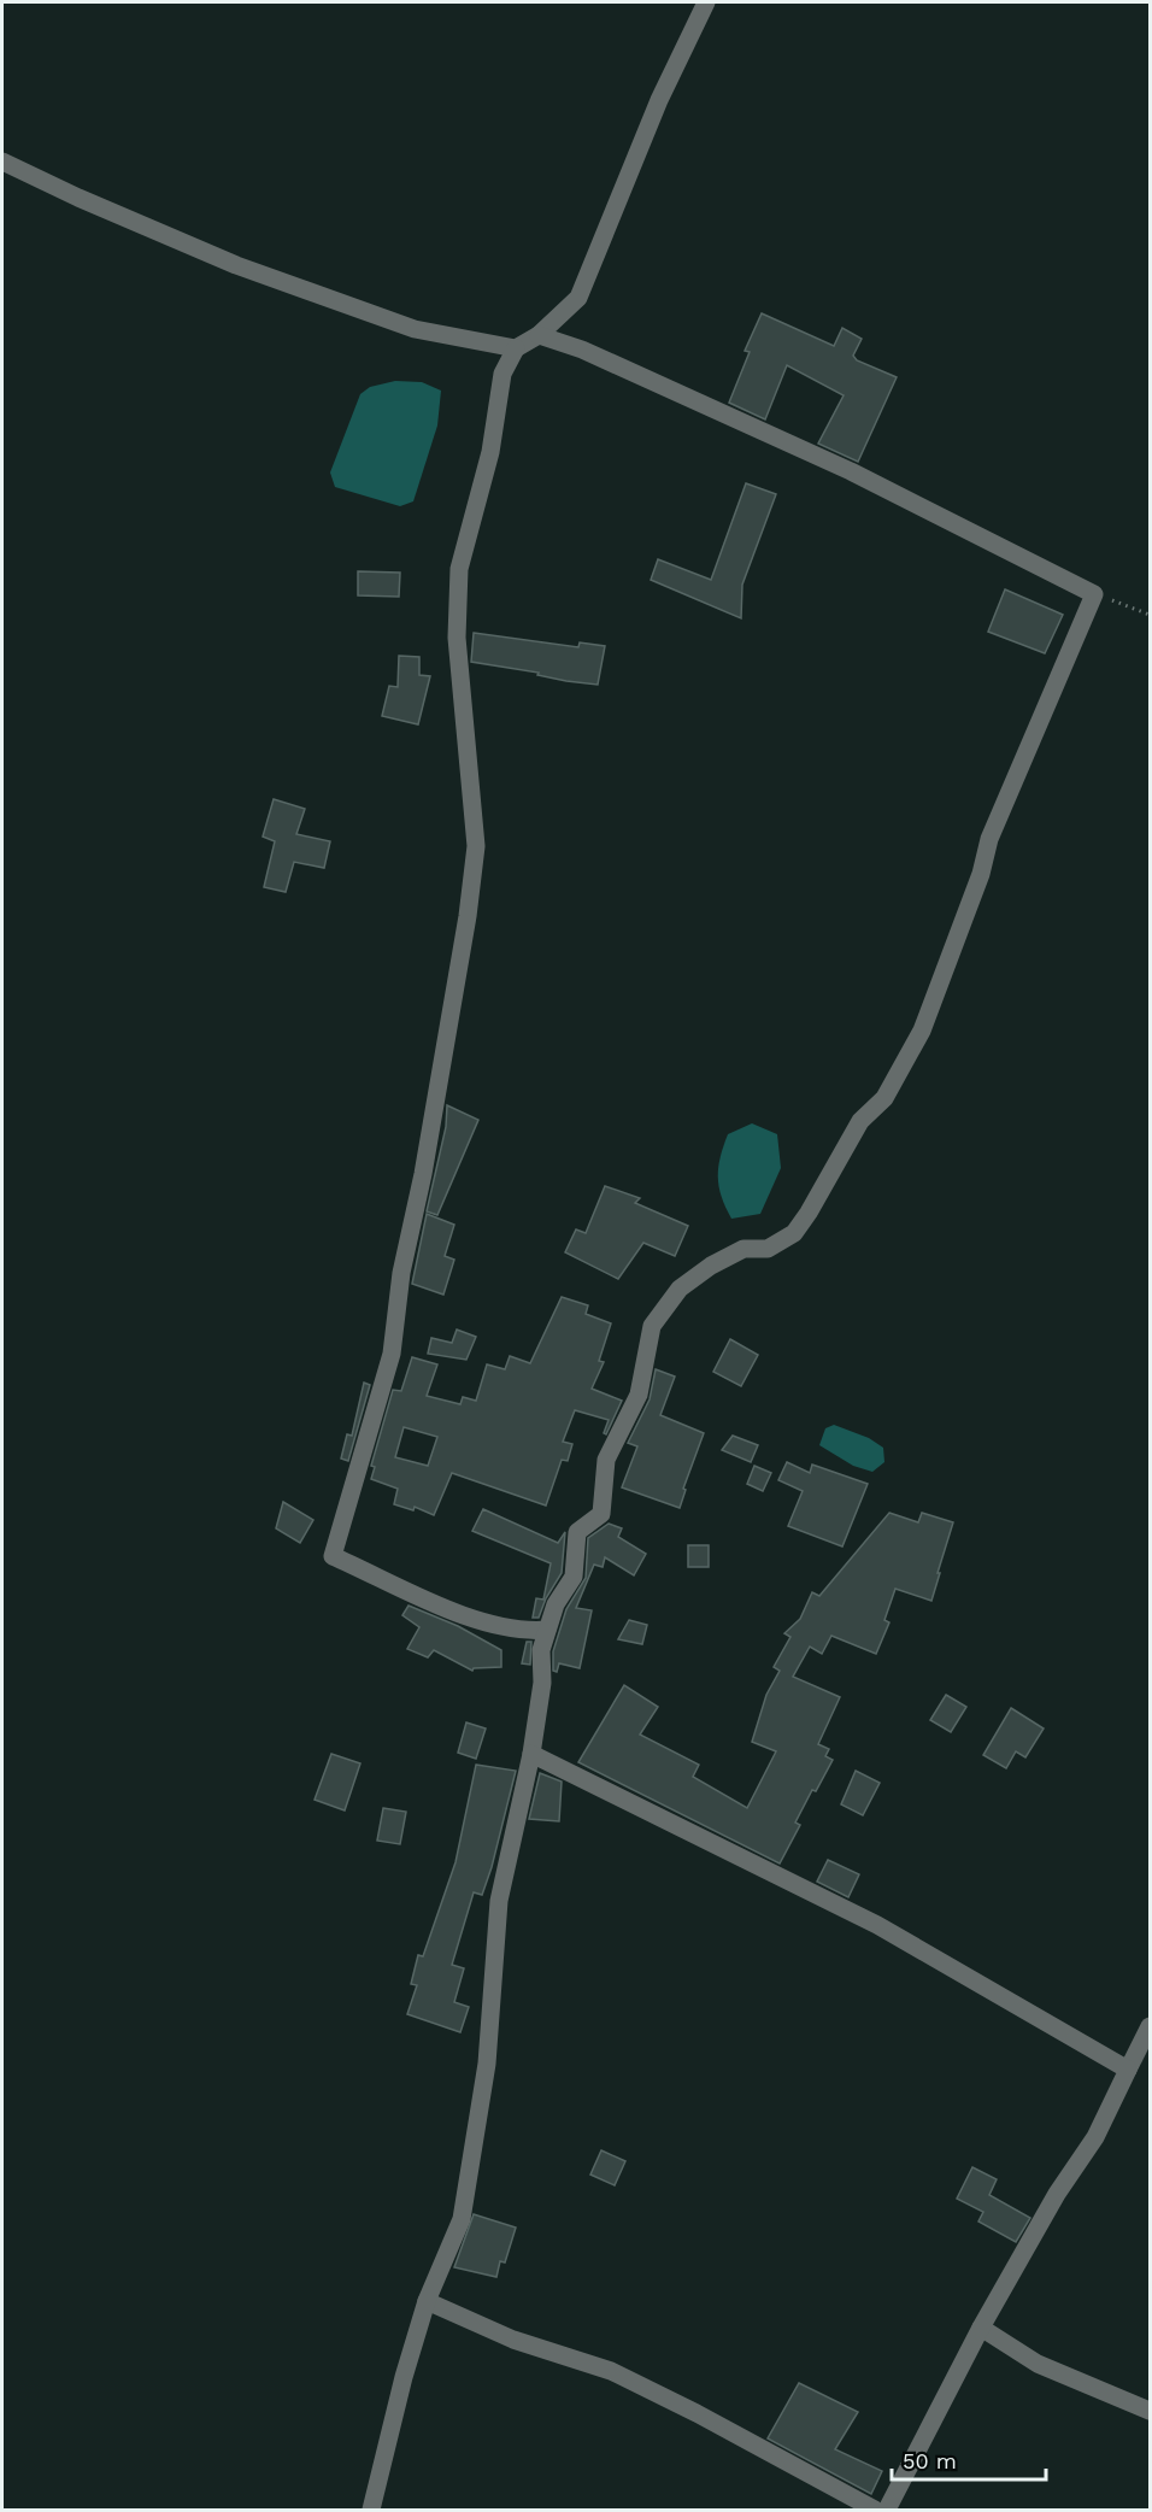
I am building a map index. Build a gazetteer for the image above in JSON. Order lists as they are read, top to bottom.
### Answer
{
  "scale_bar": "50 m"
}
